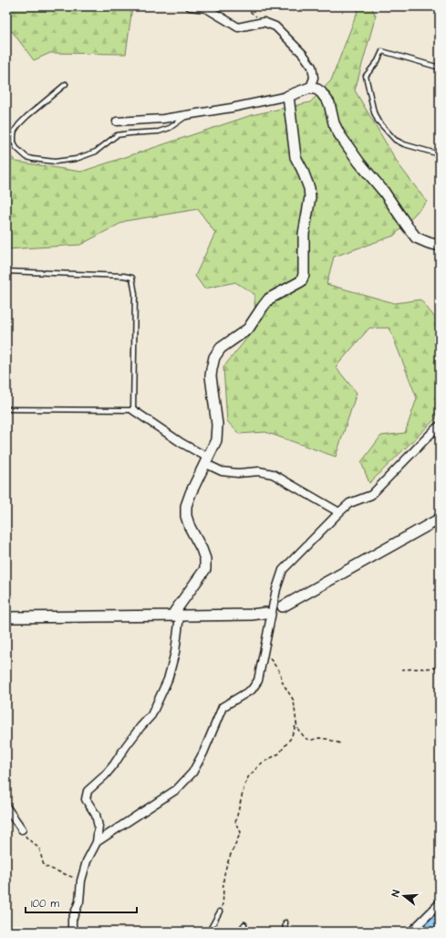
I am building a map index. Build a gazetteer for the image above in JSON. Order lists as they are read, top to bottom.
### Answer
{
  "scale_bar": "100 m",
  "north": "left"
}
